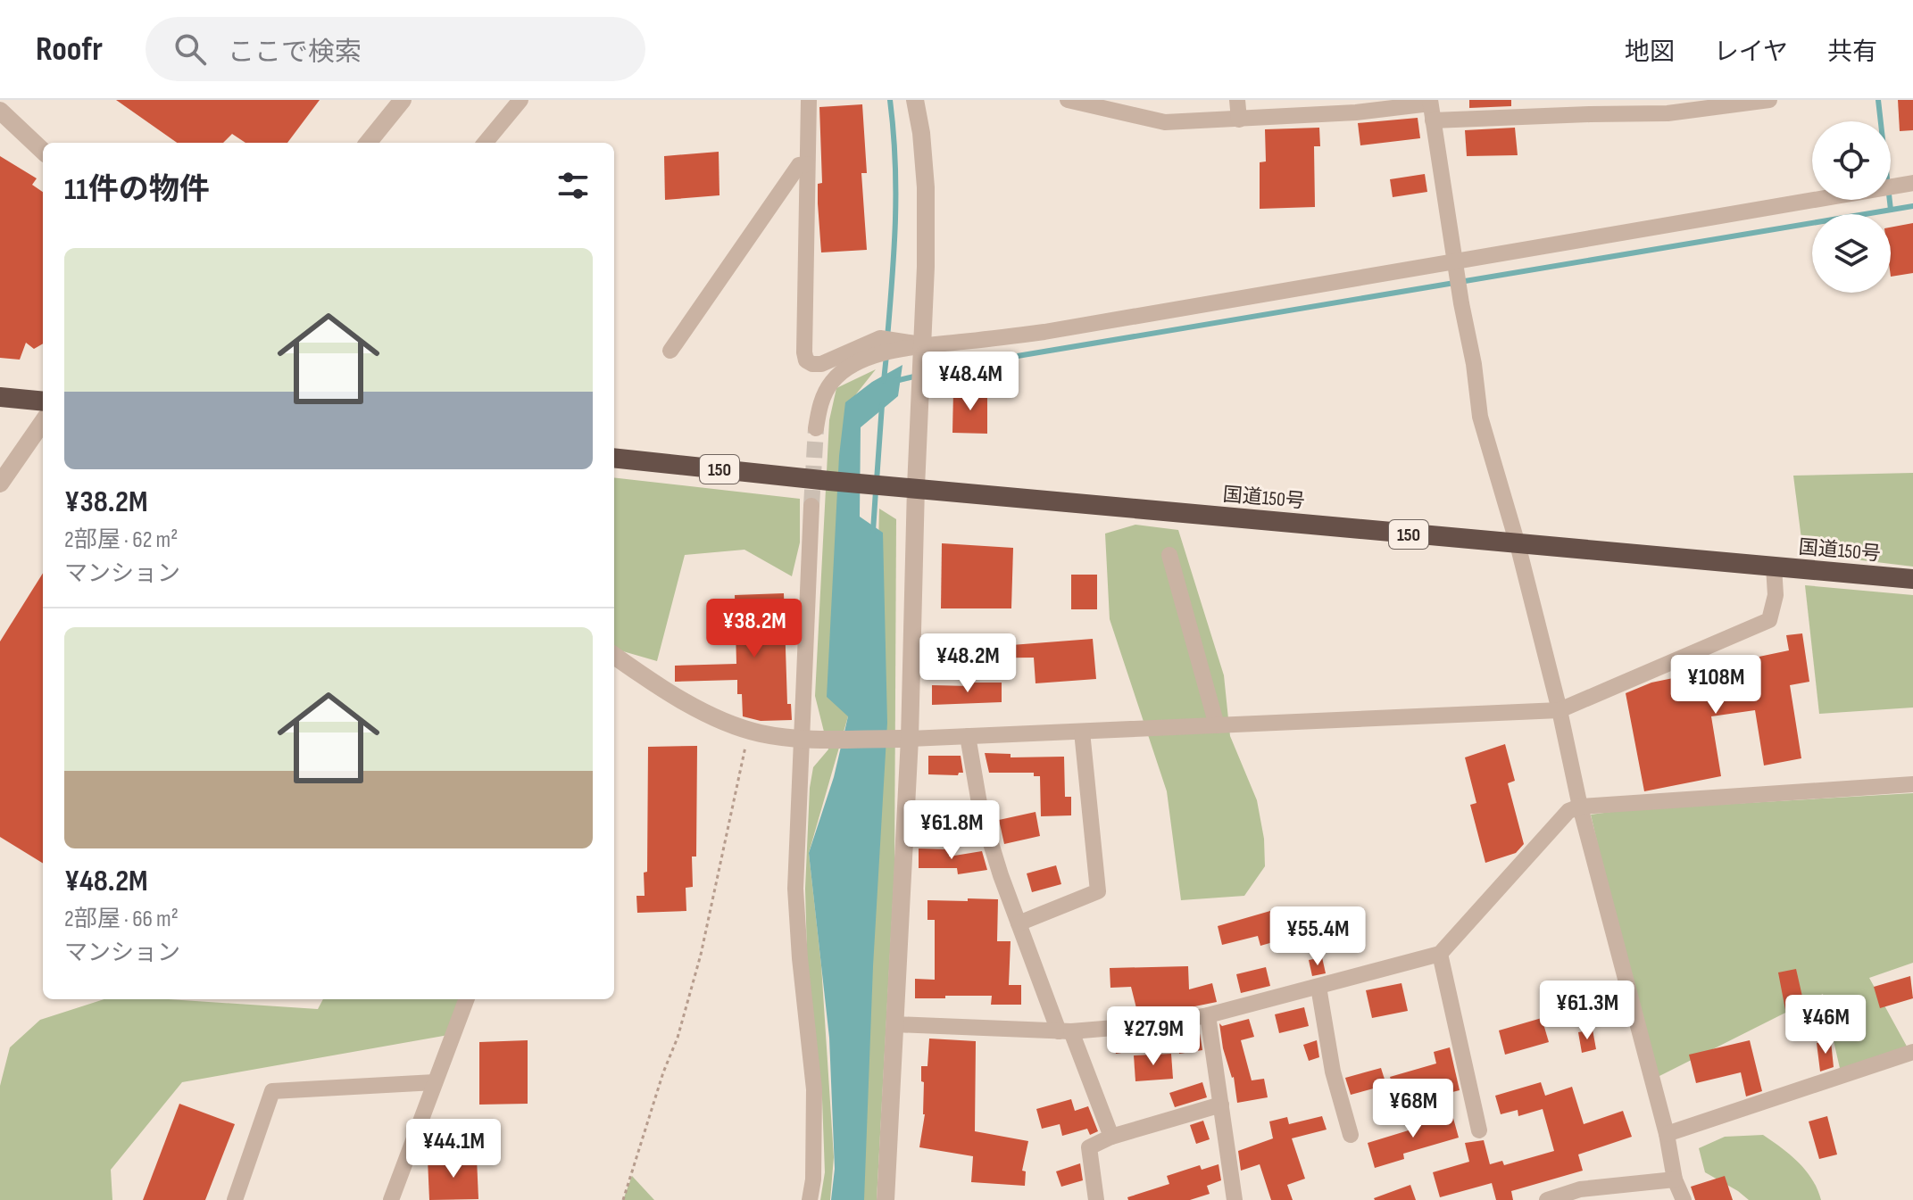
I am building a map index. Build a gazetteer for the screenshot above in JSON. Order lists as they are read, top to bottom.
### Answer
{
  "streets": {
    "highway": ["150", "国道150号"]
  },
  "page": {
    "header": "Roofr",
    "search": "ここで検索",
    "nav": ["地図", "レイヤ", "共有"],
    "heading": "11件の物件",
    "list": [
      {
        "name": "¥38.2M",
        "note": "2部屋 · 62 m² · マンション"
      },
      {
        "name": "¥48.2M",
        "note": "2部屋 · 66 m² · マンション"
      }
    ],
    "price": [
      "¥48.4M",
      "¥38.2M",
      "¥48.2M",
      "¥108M",
      "¥61.8M",
      "¥55.4M",
      "¥61.3M",
      "¥46M",
      "¥27.9M",
      "¥68M",
      "¥44.1M"
    ]
  }
}
